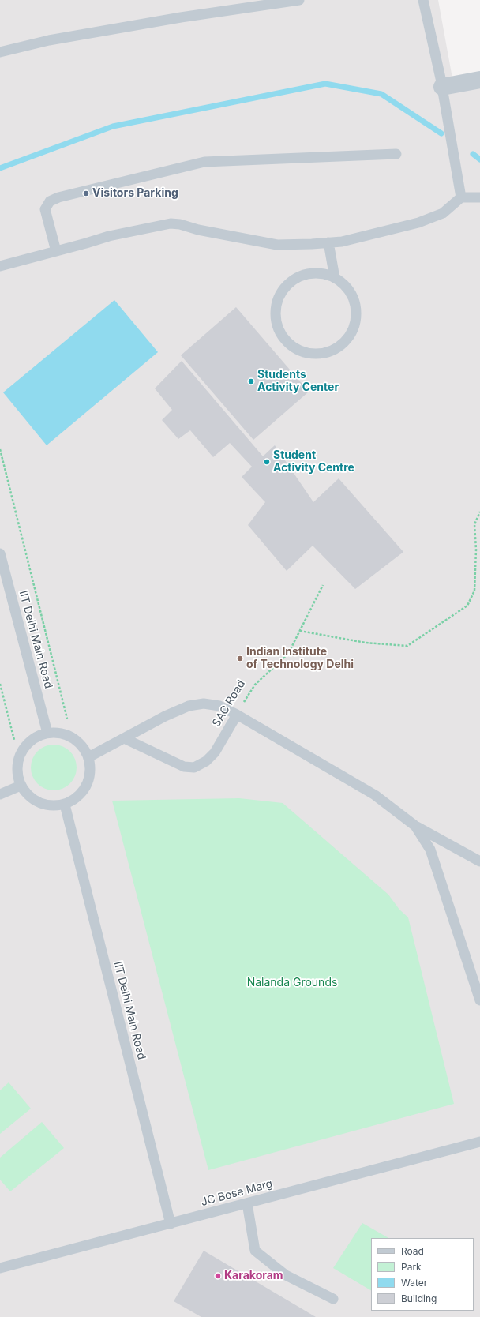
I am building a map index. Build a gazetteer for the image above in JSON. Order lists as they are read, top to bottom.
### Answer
{
  "streets": {
    "lane": ["IIT Delhi Main Road", "SAC Road", "JC Bose Marg"]
  },
  "crossings": [
    ["IIT Delhi Main Road", "JC Bose Marg"]
  ],
  "parks": ["Nalanda Grounds"],
  "places": [
    "Visitors Parking",
    "Students Activity Center",
    "Student Activity Centre",
    "Indian Institute of Technology Delhi",
    "Karakoram"
  ],
  "legend": [
    "Road",
    "Park",
    "Water",
    "Building"
  ]
}
